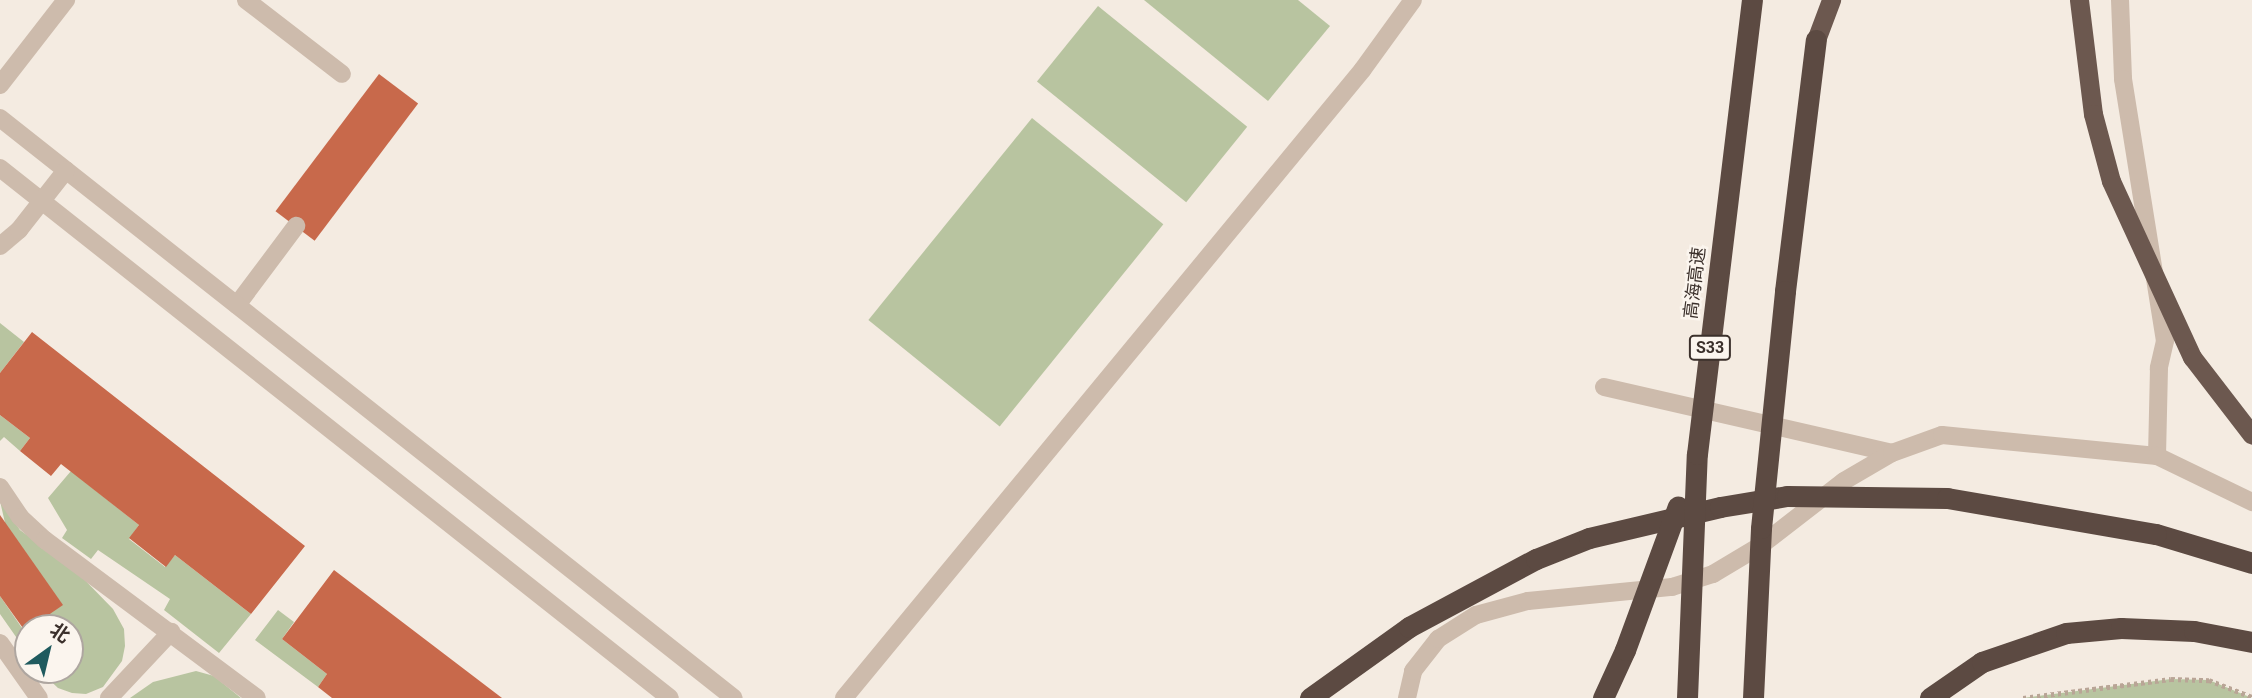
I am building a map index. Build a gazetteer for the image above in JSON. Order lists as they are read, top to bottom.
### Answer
{
  "streets": {
    "highway": ["高海高速", "S33"]
  },
  "north": "top right"
}
